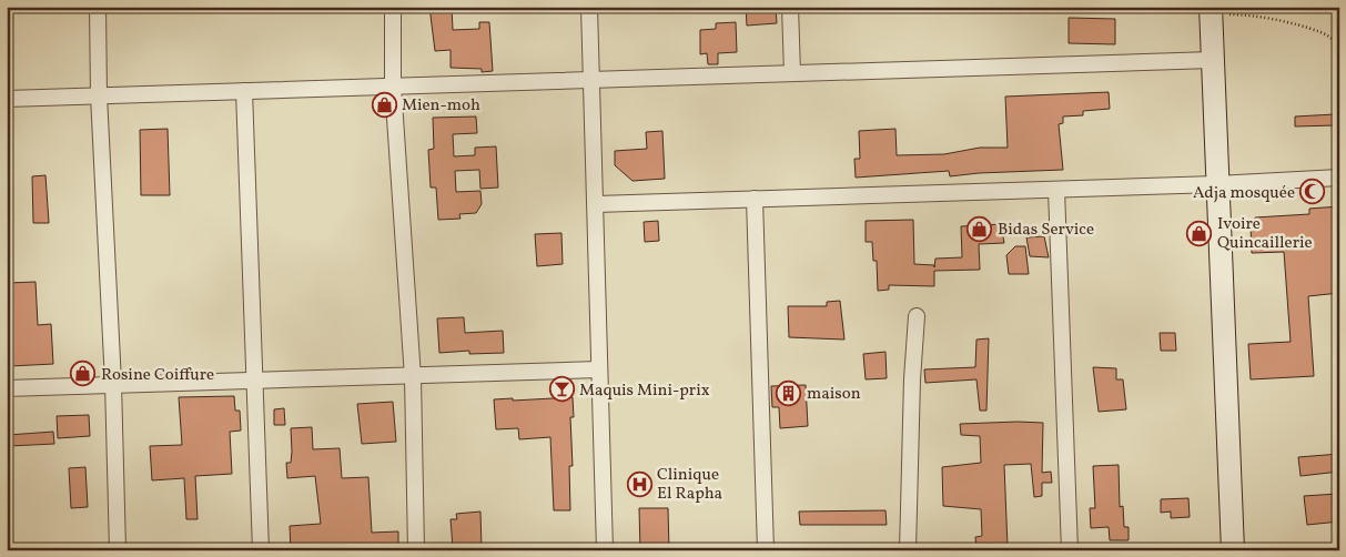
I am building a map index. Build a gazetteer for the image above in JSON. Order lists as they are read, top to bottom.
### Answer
{
  "places": {
    "shop": [
      "Mien-moh",
      "Bidas Service",
      "Ivoire Quincaillerie",
      "Rosine Coiffure"
    ],
    "mosque": ["Adja mosquée"],
    "bar": ["Maquis Mini-prix"],
    "building": ["maison"],
    "hospital": ["Clinique El Rapha"]
  }
}
